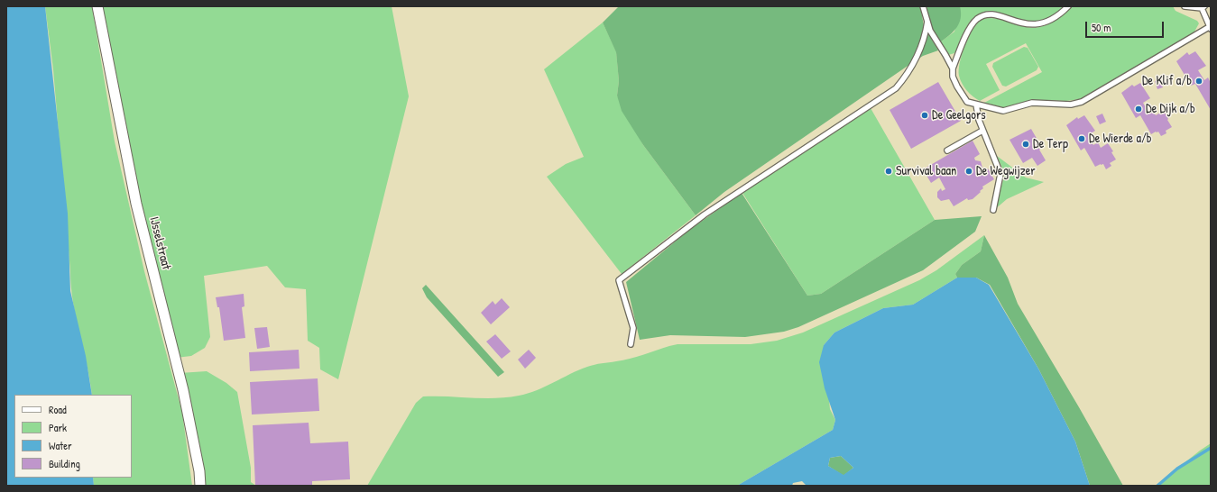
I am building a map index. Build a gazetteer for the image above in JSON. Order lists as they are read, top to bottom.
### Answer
{
  "streets": {
    "street": ["IJsselstraat"]
  },
  "places": [
    "De Klif a/b",
    "De Dijk a/b",
    "De Geelgors",
    "De Wierde a/b",
    "De Terp",
    "Survival baan",
    "De Wegwijzer"
  ],
  "legend": [
    "Road",
    "Park",
    "Water",
    "Building"
  ],
  "scale_bar": "50 m"
}
